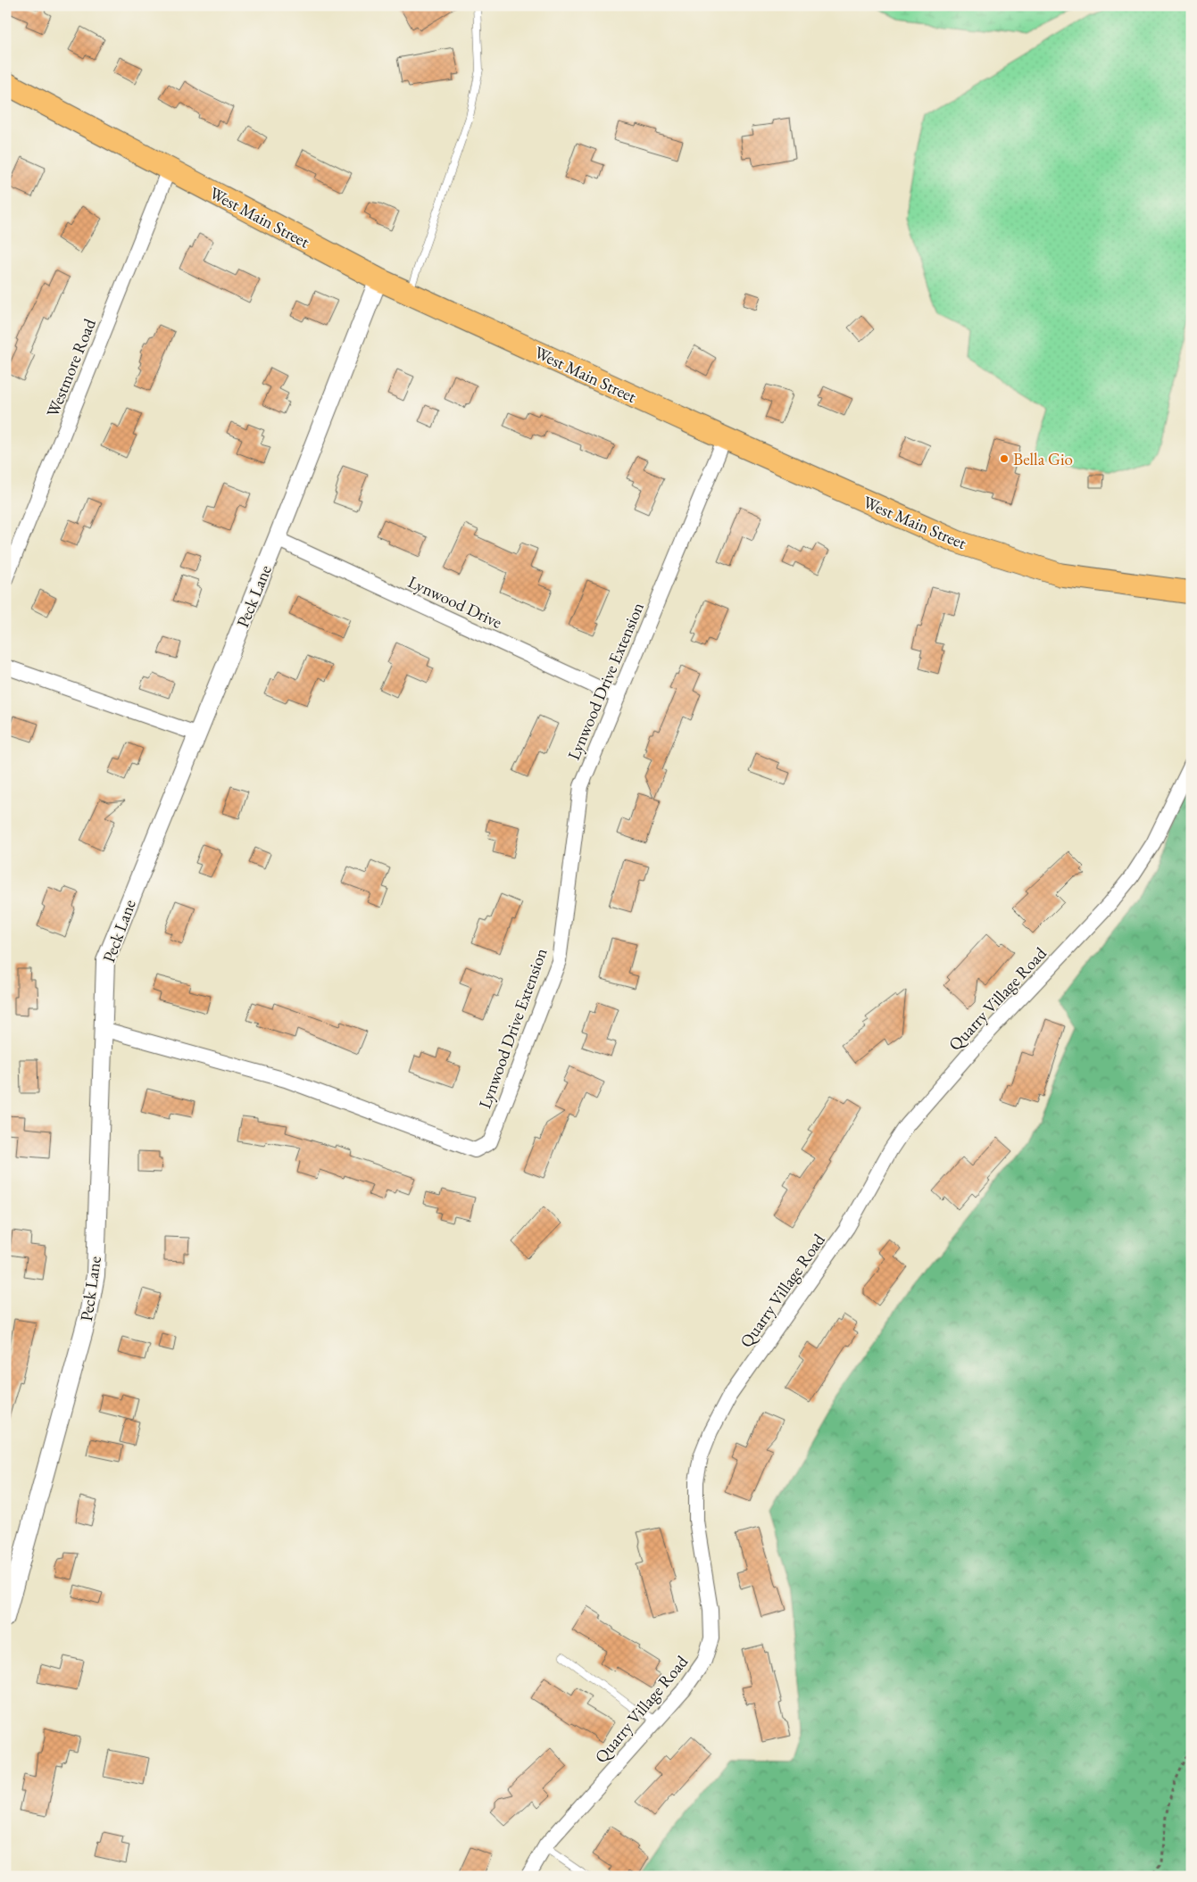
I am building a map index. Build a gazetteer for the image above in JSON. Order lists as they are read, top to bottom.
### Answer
{
  "streets": {
    "main road": ["West Main Street"],
    "street": [
      "Westmore Road",
      "Peck Lane",
      "Lynwood Drive",
      "Lynwood Drive Extension",
      "Quarry Village Road"
    ]
  },
  "crossings": [
    ["West Main Street", "Westmore Road"],
    ["West Main Street", "Peck Lane"],
    ["West Main Street", "Lynwood Drive Extension"],
    ["Peck Lane", "Lynwood Drive"],
    ["Peck Lane", "Lynwood Drive Extension"],
    ["Lynwood Drive", "Lynwood Drive Extension"]
  ],
  "places": ["Bella Gio"]
}
